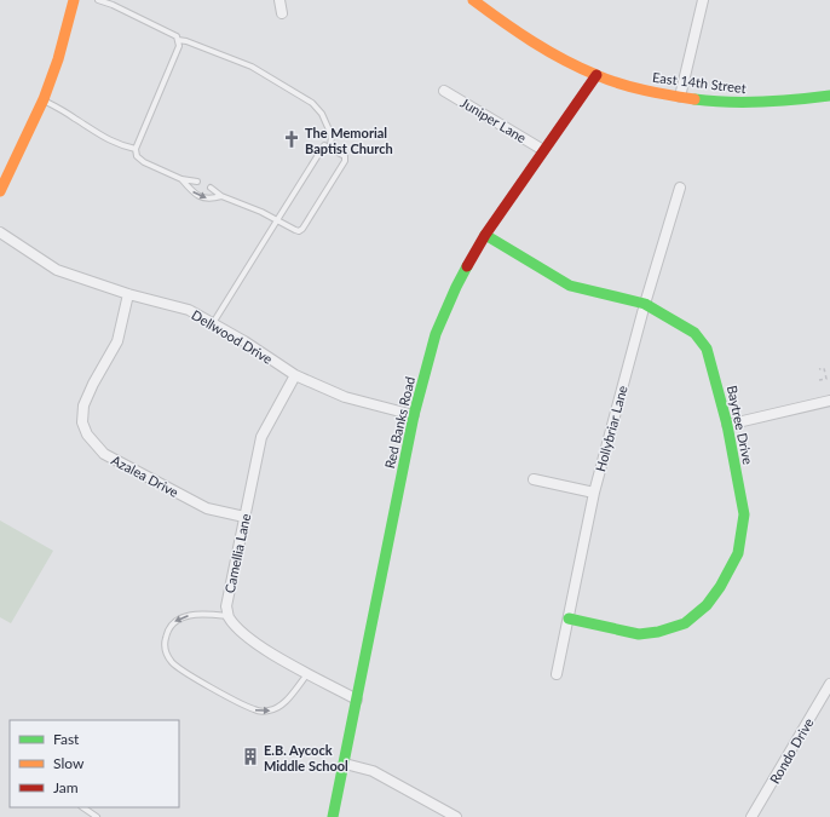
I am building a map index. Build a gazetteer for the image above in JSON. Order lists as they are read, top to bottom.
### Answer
{
  "streets": {
    "main road": ["East 14th Street", "Red Banks Road", "Baytree Drive"],
    "street": [
      "Juniper Lane",
      "Dellwood Drive",
      "Hollybriar Lane",
      "Azalea Drive",
      "Camellia Lane",
      "Rondo Drive"
    ]
  },
  "crossings": [
    ["East 14th Street", "Red Banks Road"],
    ["Juniper Lane", "Red Banks Road"],
    ["Dellwood Drive", "Red Banks Road"],
    ["Dellwood Drive", "Azalea Drive"],
    ["Dellwood Drive", "Camellia Lane"],
    ["Red Banks Road", "Baytree Drive"],
    ["Baytree Drive", "Hollybriar Lane"],
    ["Azalea Drive", "Camellia Lane"]
  ],
  "places": {
    "church": ["The Memorial Baptist Church"],
    "building": ["E.B. Aycock Middle School"]
  },
  "legend": ["Fast", "Slow", "Jam"]
}
